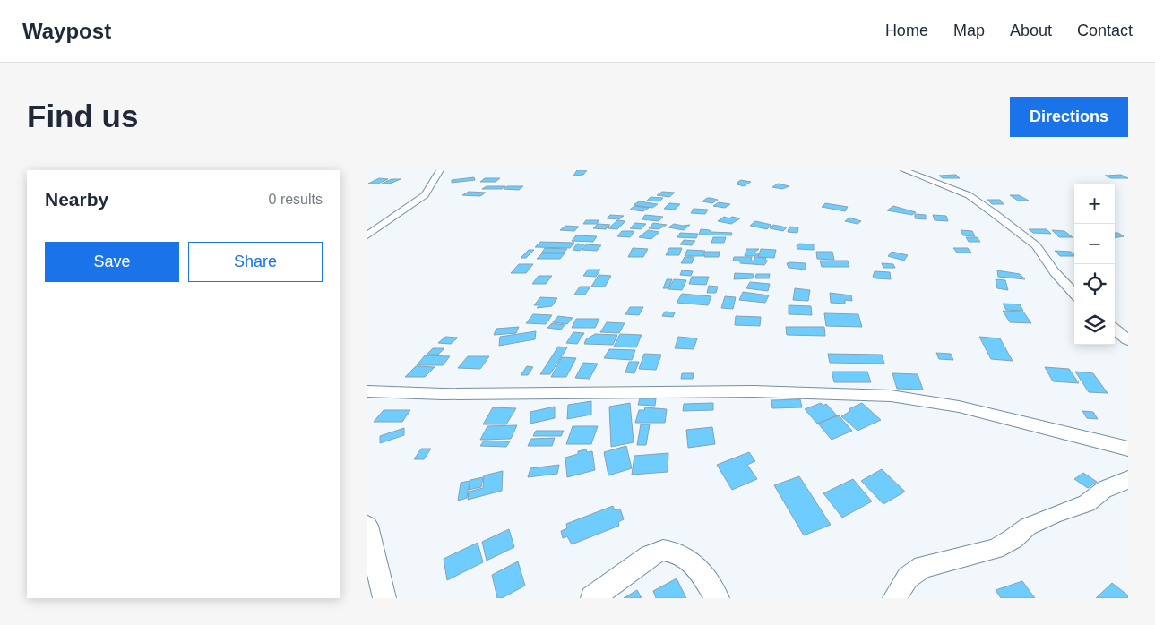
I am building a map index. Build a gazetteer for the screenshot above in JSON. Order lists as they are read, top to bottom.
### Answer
{
  "page": {
    "header": "Waypost",
    "nav": [
      "Home",
      "Map",
      "About",
      "Contact"
    ],
    "buttons": [
      "Directions",
      ["Save", "Share"]
    ],
    "title": "Find us",
    "heading": ["Nearby", "0 results"],
    "map_buttons": ["+", "−"]
  }
}
